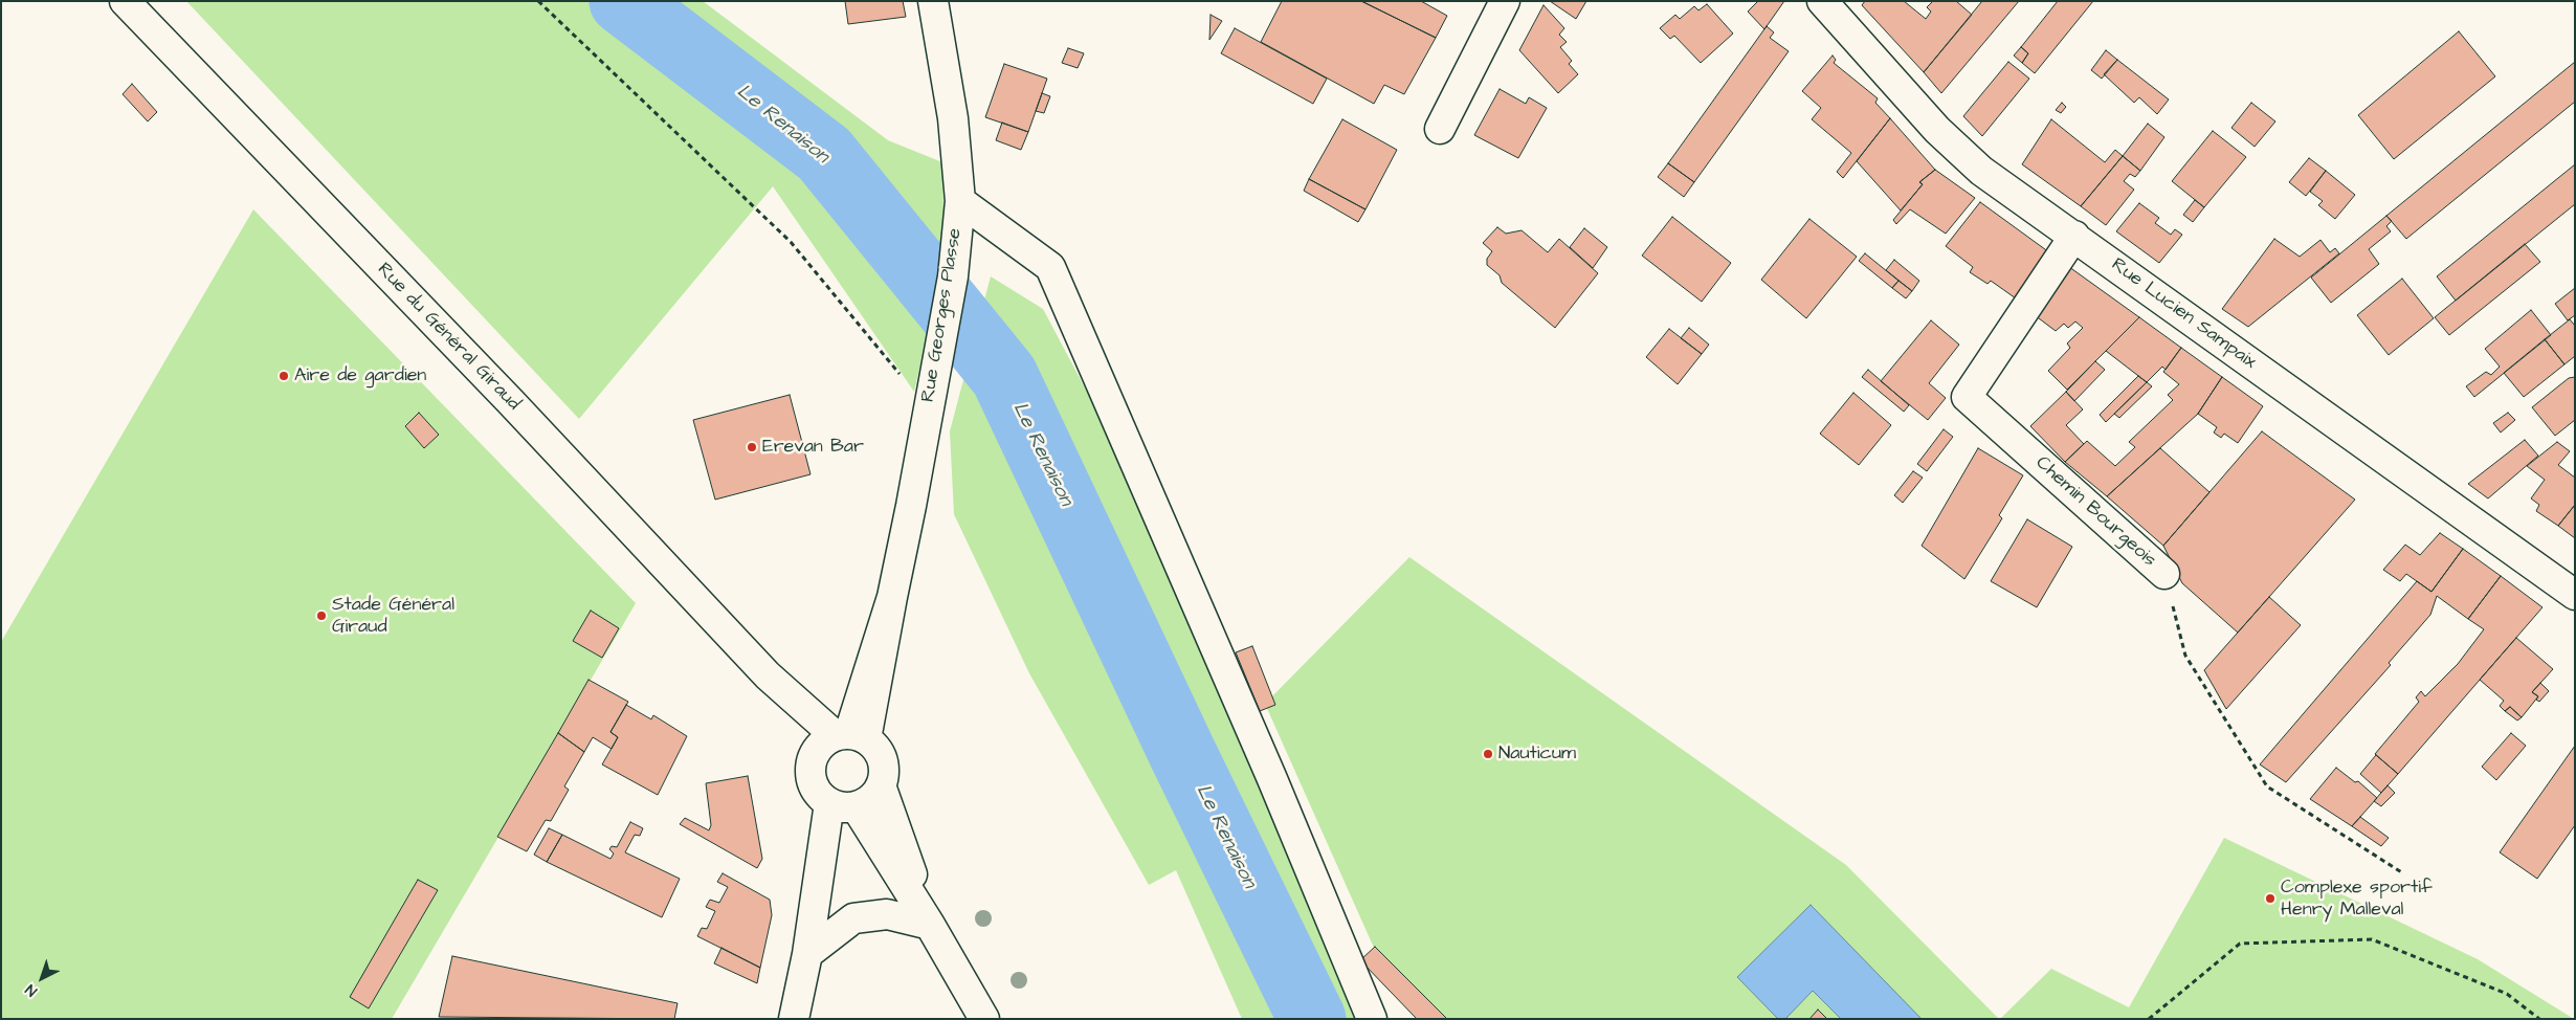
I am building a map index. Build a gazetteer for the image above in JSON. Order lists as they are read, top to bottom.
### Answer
{
  "streets": {
    "street": [
      "Rue Lucien Sampaix",
      "Rue Georges Plasse",
      "Rue du Général Giraud",
      "Chemin Bourgeois"
    ]
  },
  "crossings": [
    ["Rue Lucien Sampaix", "Chemin Bourgeois"],
    ["Rue Georges Plasse", "Rue du Général Giraud"]
  ],
  "water": ["Le Renaison"],
  "places": [
    "Aire de gardien",
    "Erevan Bar",
    "Stade Général Giraud",
    "Nauticum",
    "Complexe sportif Henry Malleval"
  ],
  "north": "bottom left"
}
